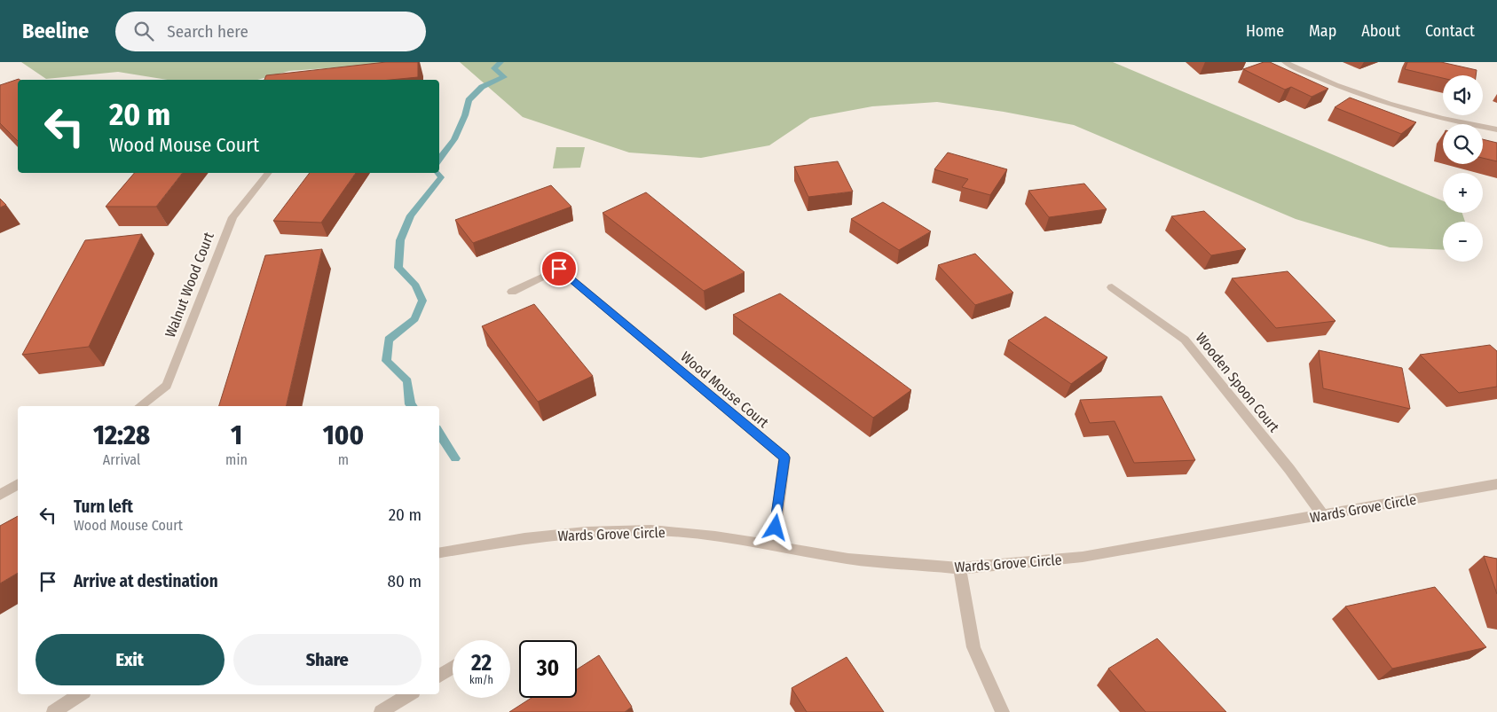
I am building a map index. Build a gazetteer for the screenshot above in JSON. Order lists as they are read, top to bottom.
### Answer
{
  "streets": {
    "street": [
      "Walnut Wood Court",
      "Wooden Spoon Court",
      "Wood Mouse Court",
      "Wards Grove Circle"
    ]
  },
  "crossings": [
    ["Wooden Spoon Court", "Wards Grove Circle"],
    ["Wood Mouse Court", "Wards Grove Circle"]
  ],
  "page": {
    "header": "Beeline",
    "search": "Search here",
    "nav": [
      "Home",
      "Map",
      "About",
      "Contact"
    ],
    "map_buttons": ["+", "−"],
    "turn": ["20 m", "Wood Mouse Court"],
    "eta": [
      "12:28",
      "Arrival",
      "1",
      "min",
      "100",
      "m"
    ],
    "list": [
      {
        "name": "Turn left",
        "note": "Wood Mouse Court",
        "value": "20 m"
      },
      {
        "name": "Arrive at destination",
        "value": "80 m"
      }
    ],
    "buttons": ["Exit", "Share"],
    "speed": "22 km/h",
    "limit": "30"
  }
}
